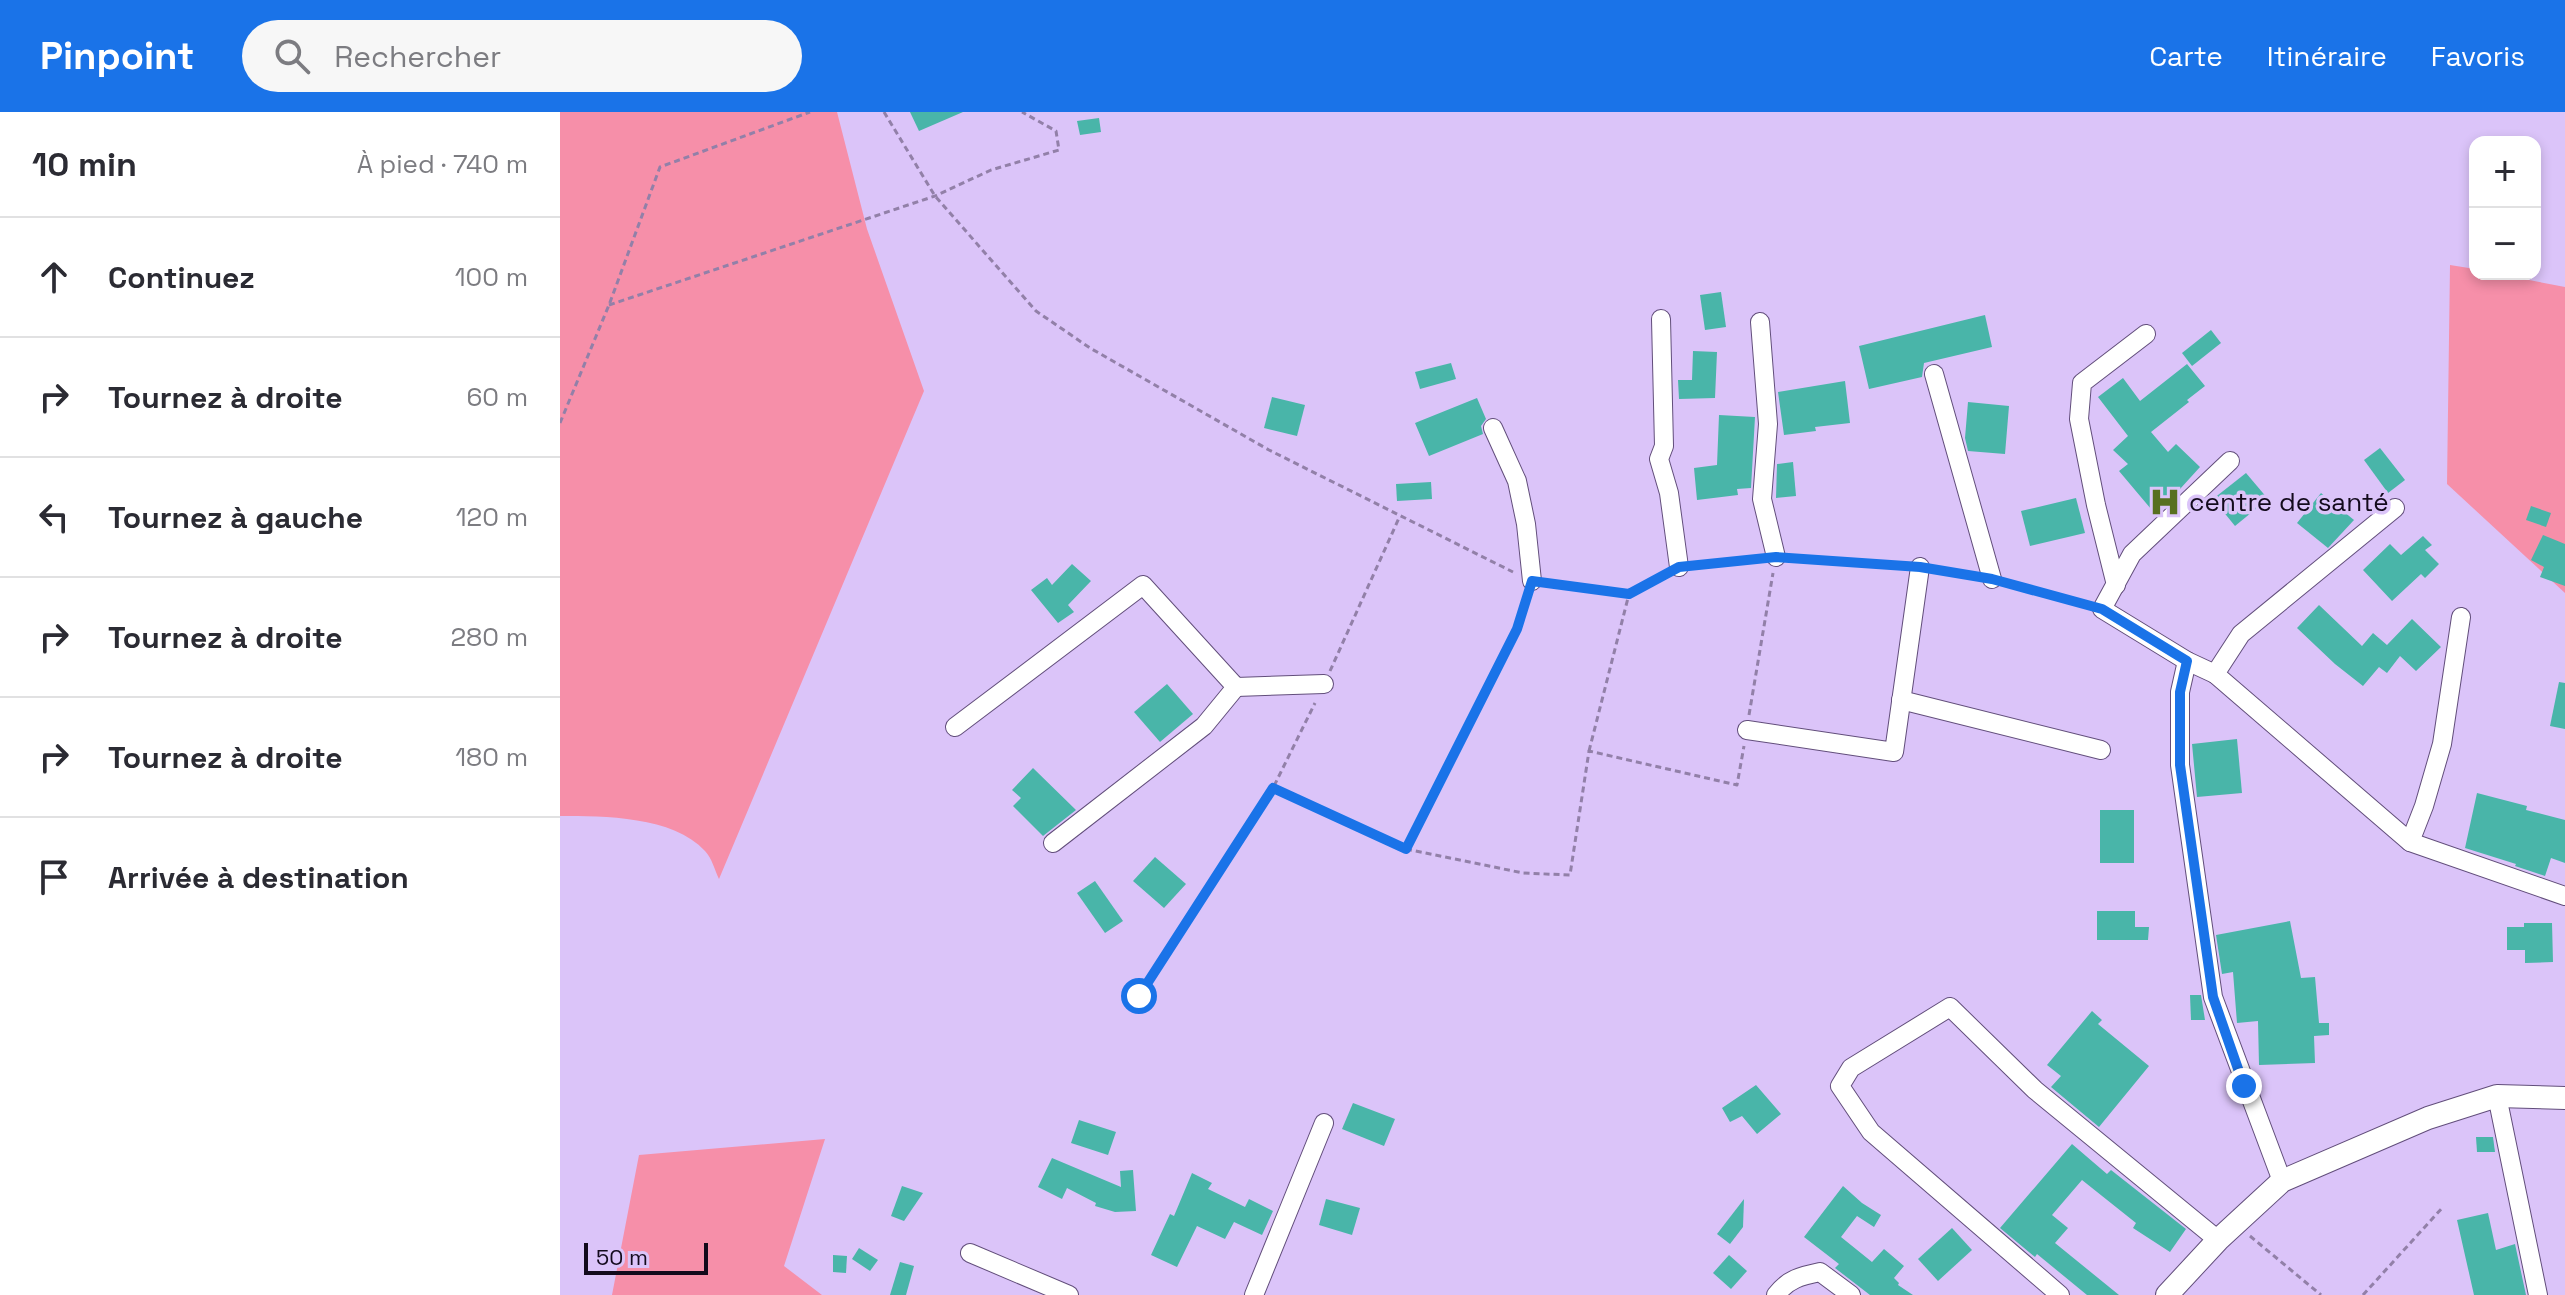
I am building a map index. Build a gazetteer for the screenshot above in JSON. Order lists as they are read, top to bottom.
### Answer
{
  "places": {
    "hospital": ["centre de santé"]
  },
  "scale_bar": "50 m",
  "page": {
    "header": "Pinpoint",
    "search": "Rechercher",
    "nav": ["Carte", "Itinéraire", "Favoris"],
    "heading": ["10 min", "À pied · 740 m"],
    "map_buttons": ["+", "−"],
    "list": [
      ["Continuez", "100 m"],
      ["Tournez à droite", "60 m"],
      ["Tournez à gauche", "120 m"],
      ["Tournez à droite", "280 m"],
      ["Tournez à droite", "180 m"],
      "Arrivée à destination"
    ],
    "scale": "50 m"
  }
}
